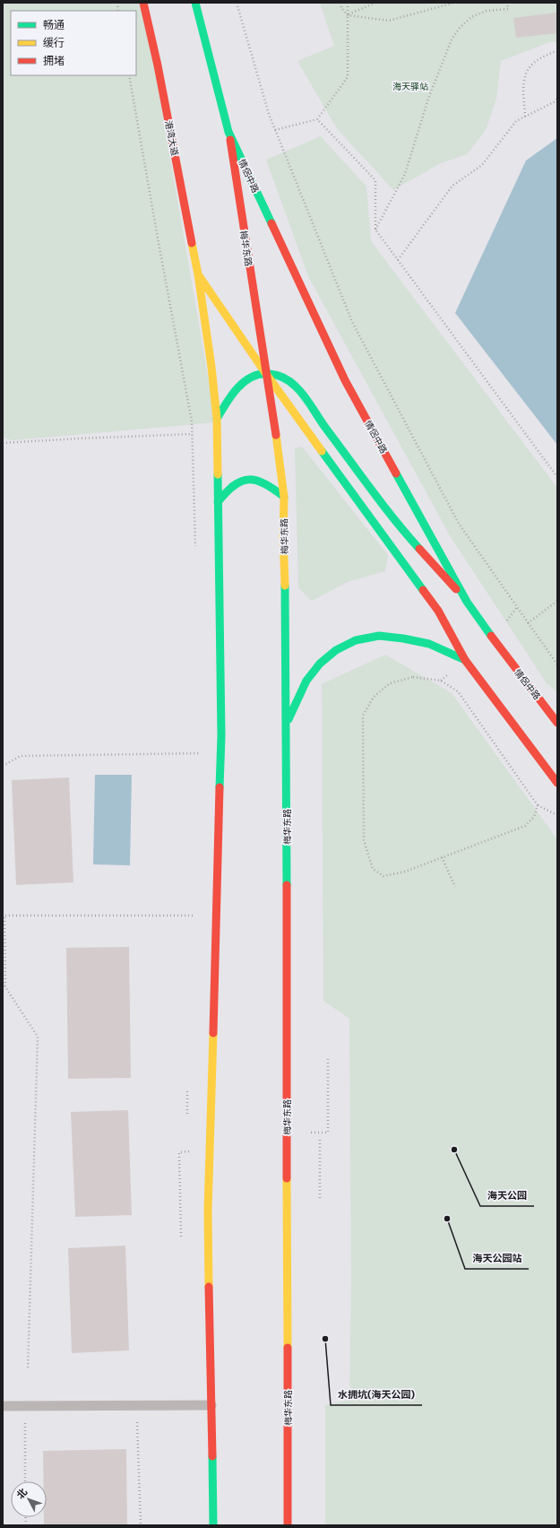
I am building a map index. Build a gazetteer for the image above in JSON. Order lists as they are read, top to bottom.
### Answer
{
  "streets": {
    "main road": ["港湾大道", "情侶中路", "梅华东路"]
  },
  "crossings": [
    ["情侶中路", "梅华东路"]
  ],
  "parks": ["海天驿站"],
  "places": ["海天公园", "海天公园站", "水拥坑(海天公园)"],
  "legend": ["畅通", "缓行", "拥堵"],
  "north": "top left"
}
